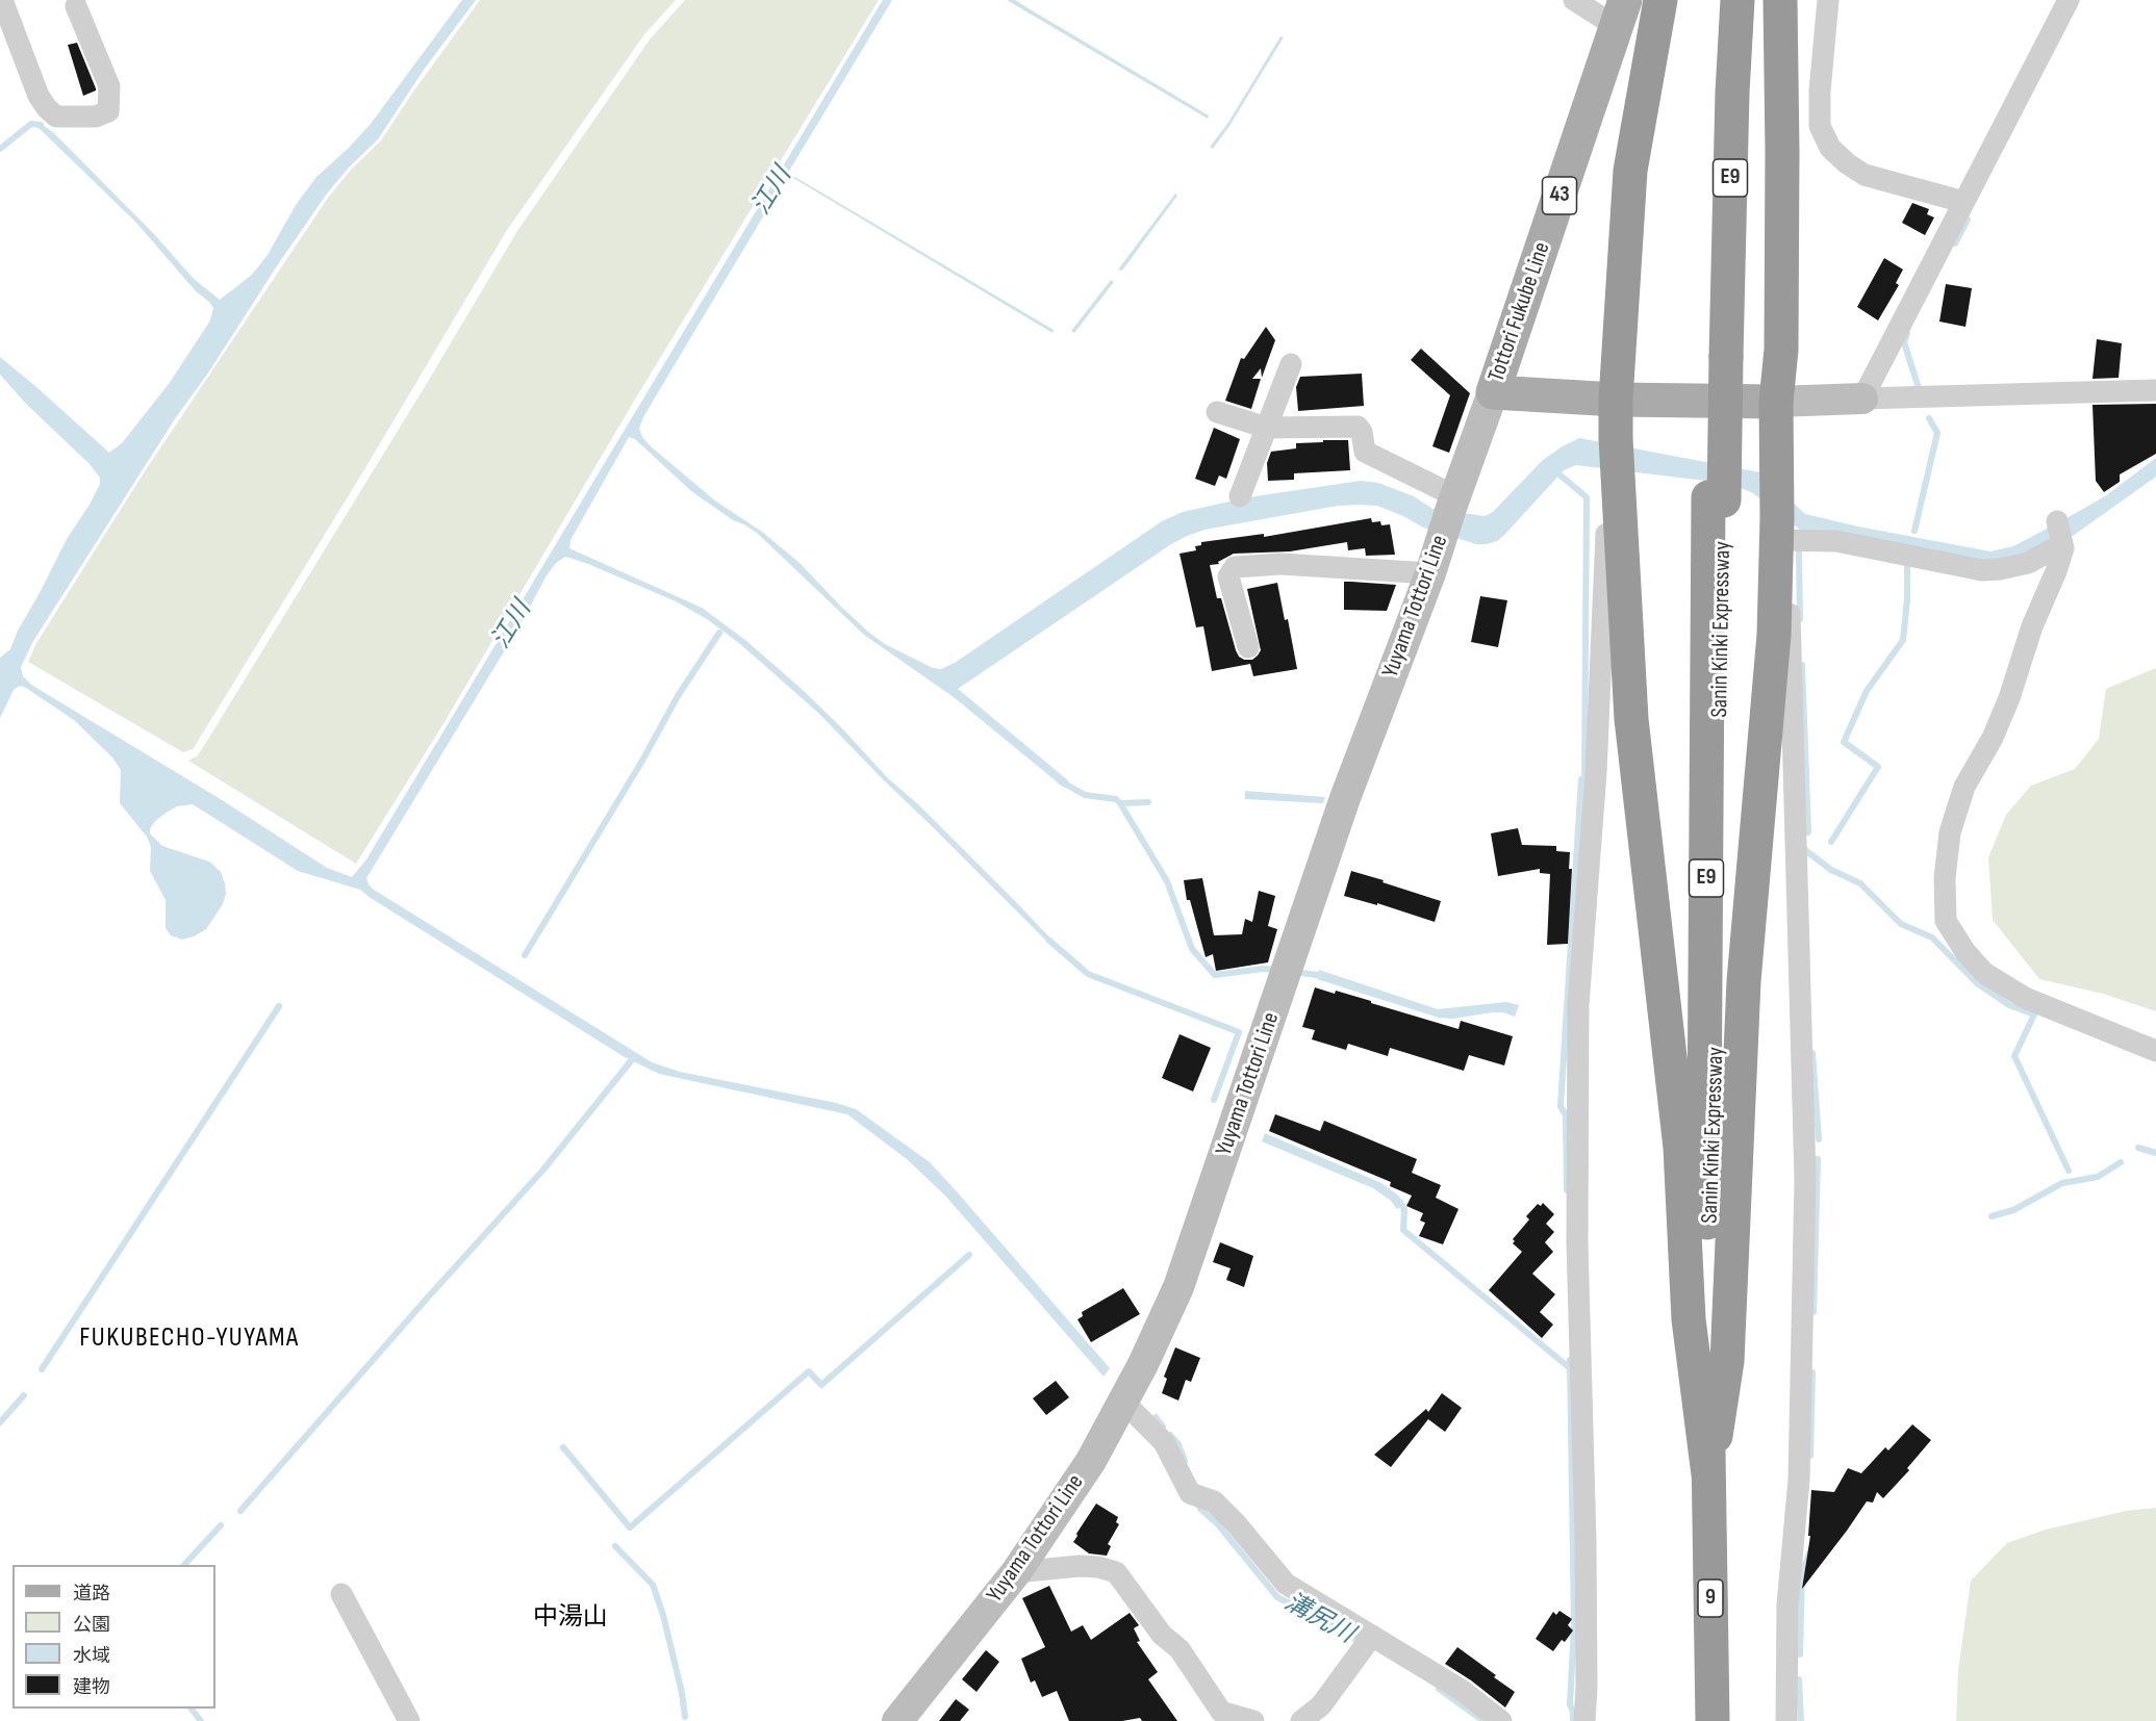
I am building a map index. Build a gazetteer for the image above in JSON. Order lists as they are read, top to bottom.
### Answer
{
  "streets": {
    "highway": ["E9", "Sanin Kinki Expressway", "9"],
    "main road": ["43", "Tottori Fukube Line", "Yuyama Tottori Line"]
  },
  "crossings": [
    ["Tottori Fukube Line", "Yuyama Tottori Line"],
    ["Sanin Kinki Expressway", "9"]
  ],
  "districts": ["FUKUBECHO-YUYAMA", "中湯山"],
  "water": ["江川", "溝尻川"],
  "legend": [
    "道路",
    "公園",
    "水域",
    "建物"
  ]
}
